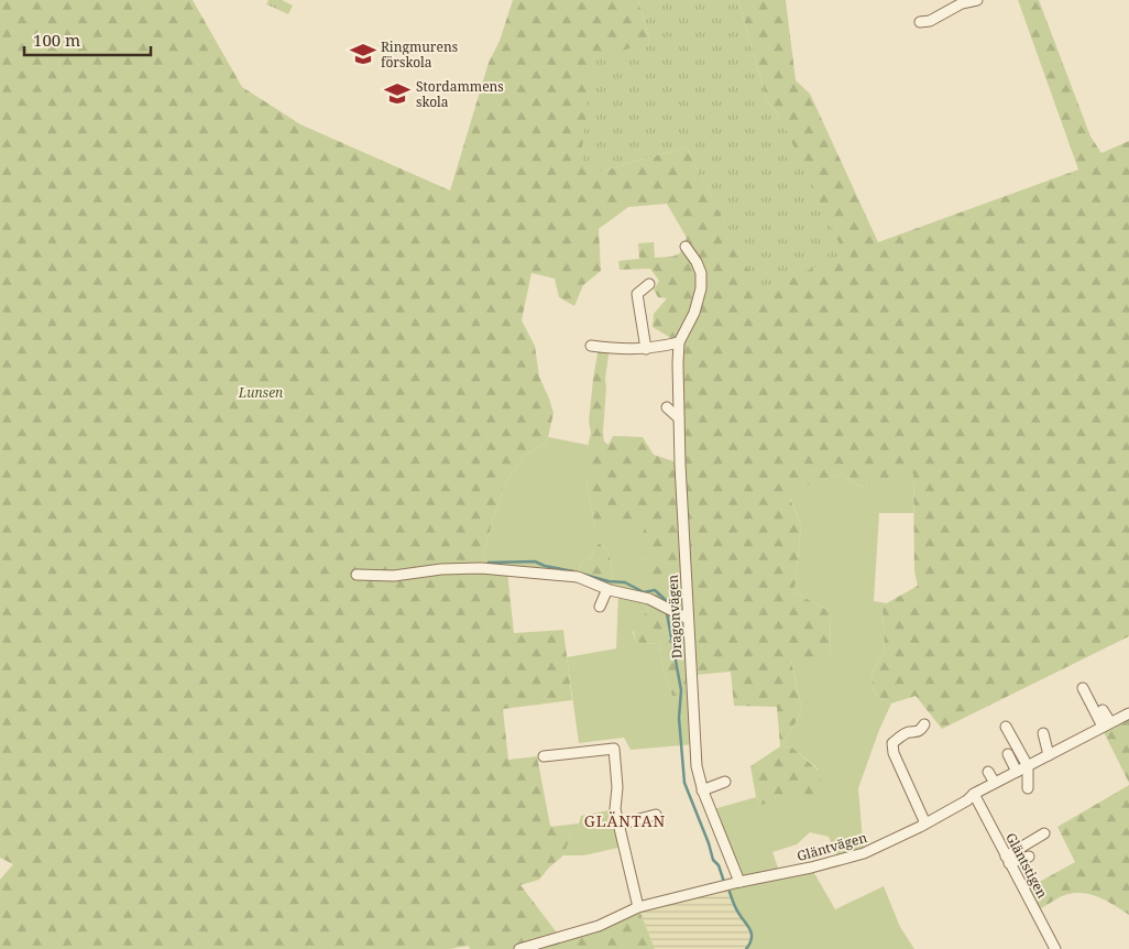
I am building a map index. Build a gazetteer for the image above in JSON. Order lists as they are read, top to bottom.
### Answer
{
  "streets": {
    "street": ["Dragonvägen", "Gläntvägen", "Gläntstigen"]
  },
  "crossings": [
    ["Dragonvägen", "Gläntvägen"],
    ["Gläntvägen", "Gläntstigen"]
  ],
  "districts": ["GLÄNTAN"],
  "parks": ["Lunsen"],
  "places": {
    "school or university": ["Ringmurens förskola", "Stordammens skola"]
  },
  "scale_bar": "100 m"
}
